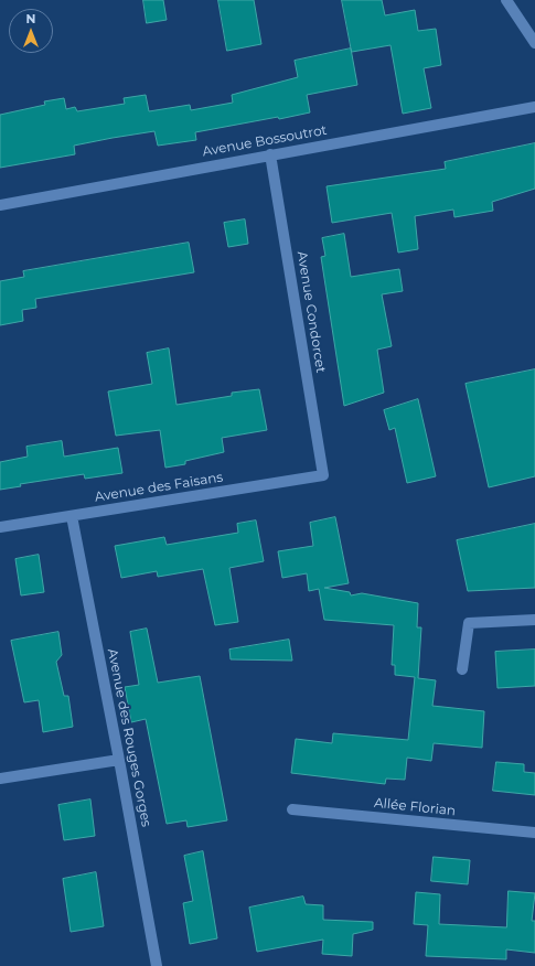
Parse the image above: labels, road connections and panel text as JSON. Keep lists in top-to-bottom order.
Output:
{
  "streets": {
    "street": [
      "Avenue Bossoutrot",
      "Avenue Condorcet",
      "Avenue des Faisans",
      "Avenue des Rouges Gorges",
      "Allée Florian"
    ]
  },
  "crossings": [
    ["Avenue Bossoutrot", "Avenue Condorcet"],
    ["Avenue Condorcet", "Avenue des Faisans"],
    ["Avenue des Faisans", "Avenue des Rouges Gorges"]
  ],
  "north": "top"
}
